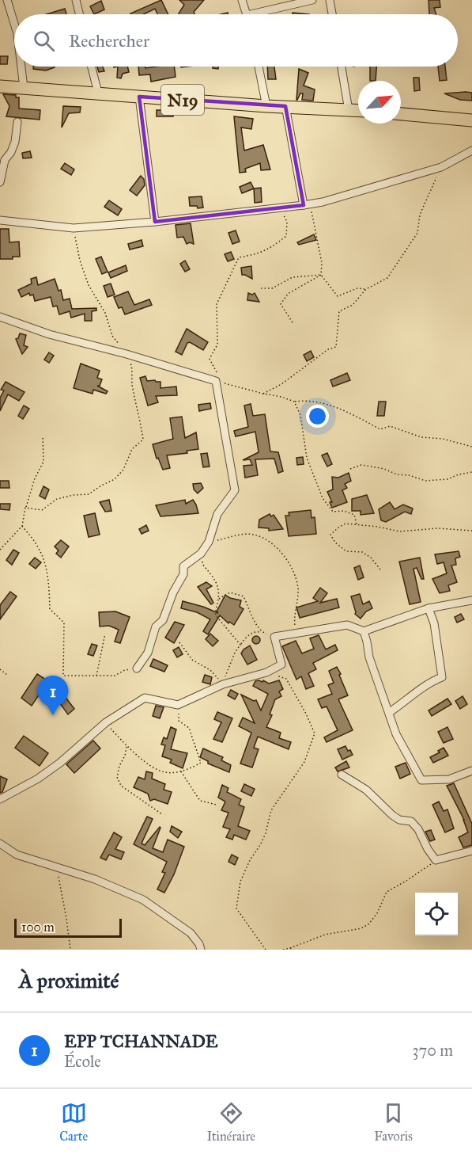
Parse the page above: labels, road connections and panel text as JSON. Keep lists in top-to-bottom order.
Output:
{
  "streets": {
    "main road": ["N19"]
  },
  "scale_bar": "100 m",
  "north": "top right",
  "page": {
    "search": "Rechercher",
    "pins": "1",
    "scale": "100 m",
    "heading": "À proximité",
    "list": [
      {
        "mark": "1",
        "name": "EPP TCHANNADE",
        "note": "École",
        "value": "370 m"
      }
    ],
    "nav": ["Carte", "Itinéraire", "Favoris"]
  }
}
